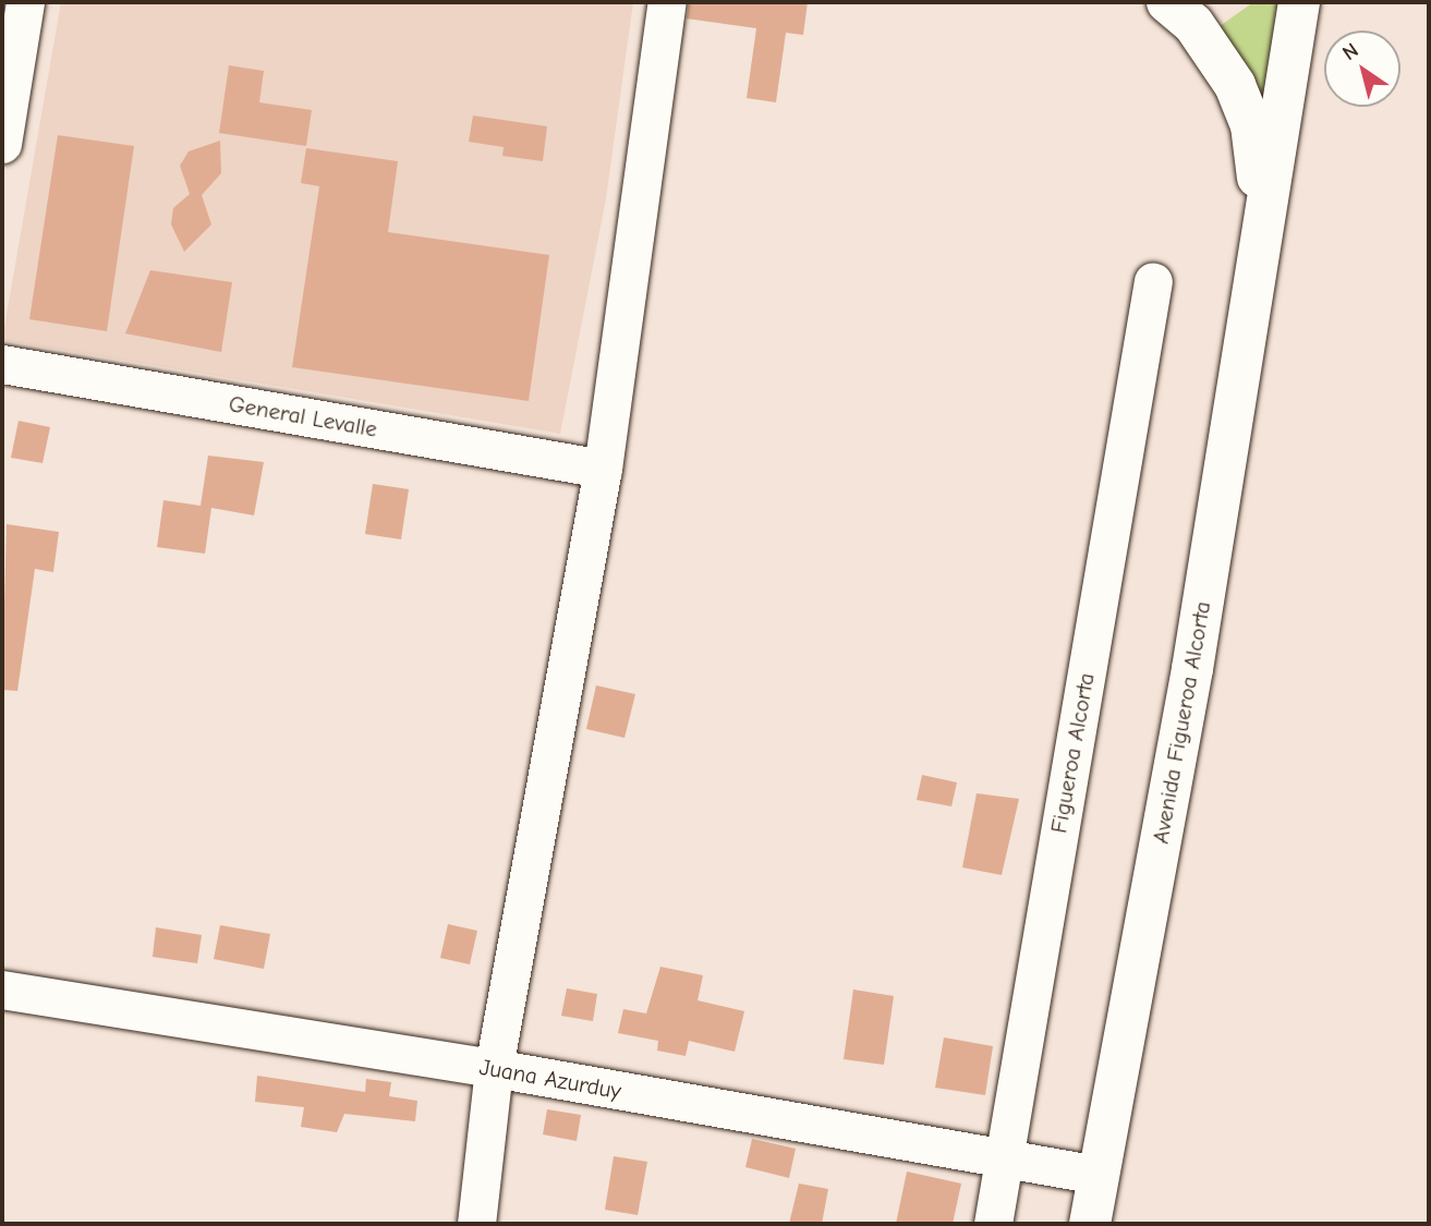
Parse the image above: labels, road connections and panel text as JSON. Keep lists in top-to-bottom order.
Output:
{
  "streets": {
    "main road": ["Avenida Figueroa Alcorta"],
    "street": ["General Levalle", "Figueroa Alcorta", "Juana Azurduy"]
  },
  "crossings": [
    ["Avenida Figueroa Alcorta", "Juana Azurduy"],
    ["Figueroa Alcorta", "Juana Azurduy"]
  ],
  "north": "top left"
}
